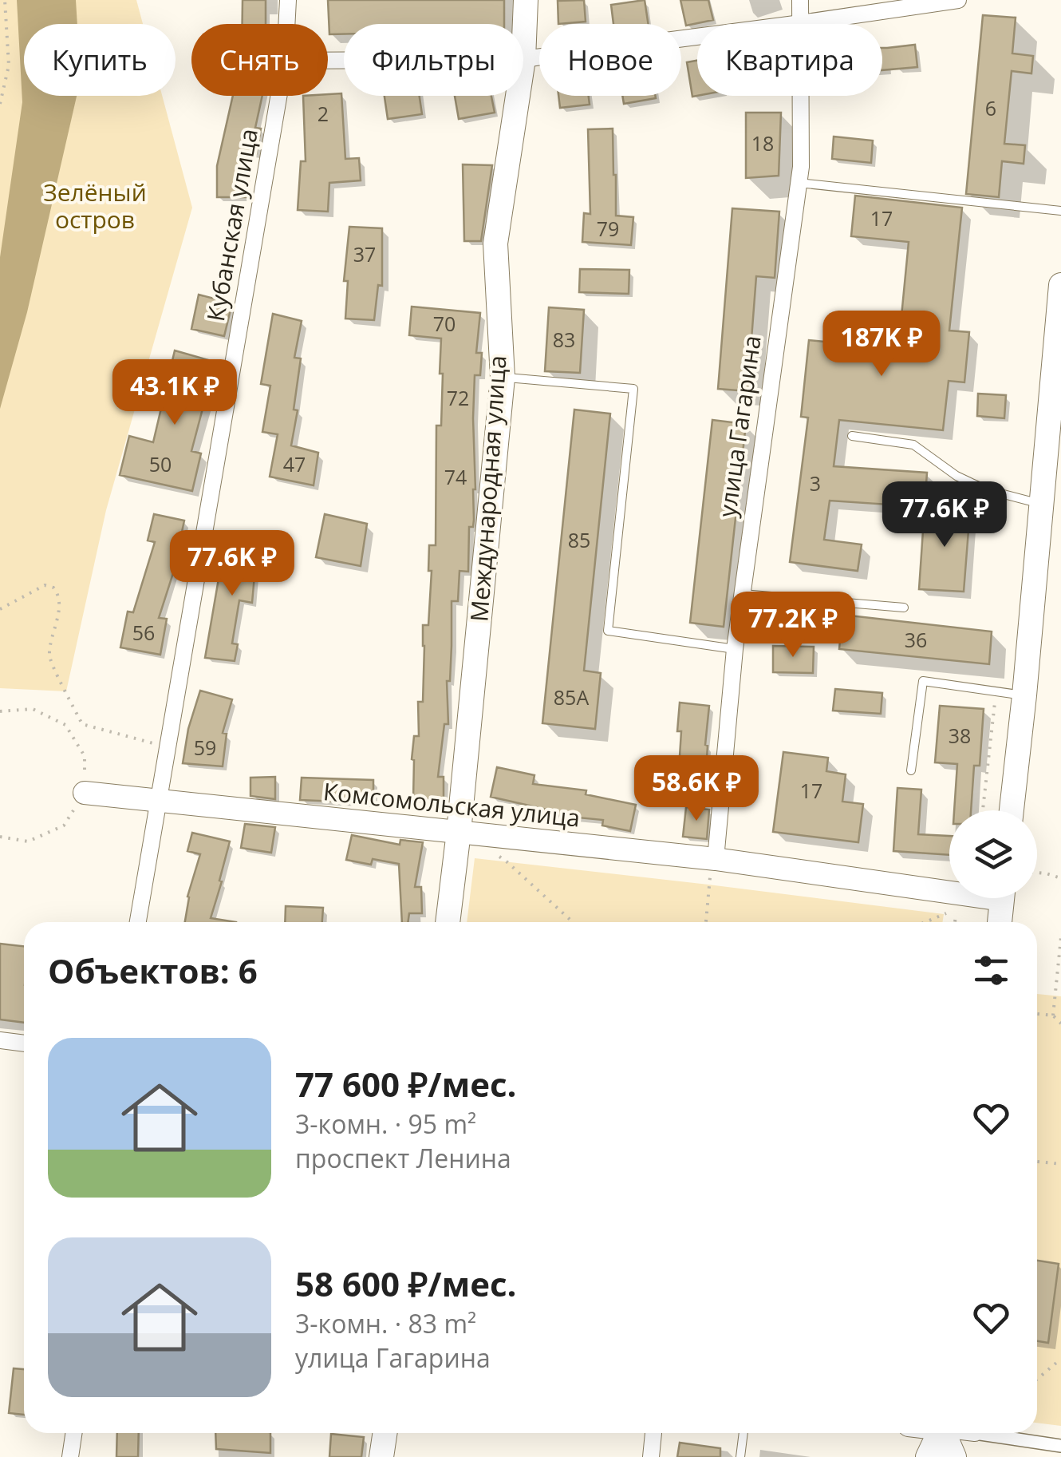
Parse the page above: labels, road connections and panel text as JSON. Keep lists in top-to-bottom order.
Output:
{
  "streets": {
    "main road": ["Международная улица"],
    "street": ["Кубанская улица", "улица Гагарина", "Комсомольская улица"]
  },
  "crossings": [
    ["Кубанская улица", "Комсомольская улица"],
    ["улица Гагарина", "Комсомольская улица"],
    ["Международная улица", "Комсомольская улица"]
  ],
  "parks": ["Зелёный остров"],
  "house_numbers": [
    "6",
    "2",
    "18",
    "17",
    "79",
    "37",
    "70",
    "83",
    "72",
    "50",
    "47",
    "74",
    "3",
    "85",
    "56",
    "36",
    "85А",
    "38",
    "59",
    "17"
  ],
  "page": {
    "chip": [
      "Купить",
      "Снять",
      "Фильтры",
      "Новое",
      "Квартира"
    ],
    "price": [
      "187K ₽",
      "43.1K ₽",
      "77.6K ₽",
      "77.6K ₽",
      "77.2K ₽",
      "58.6K ₽"
    ],
    "heading": "Объектов: 6",
    "list": [
      {
        "name": "77 600 ₽/мес.",
        "note": "3-комн. · 95 m² · проспект Ленина"
      },
      {
        "name": "58 600 ₽/мес.",
        "note": "3-комн. · 83 m² · улица Гагарина"
      }
    ]
  }
}
